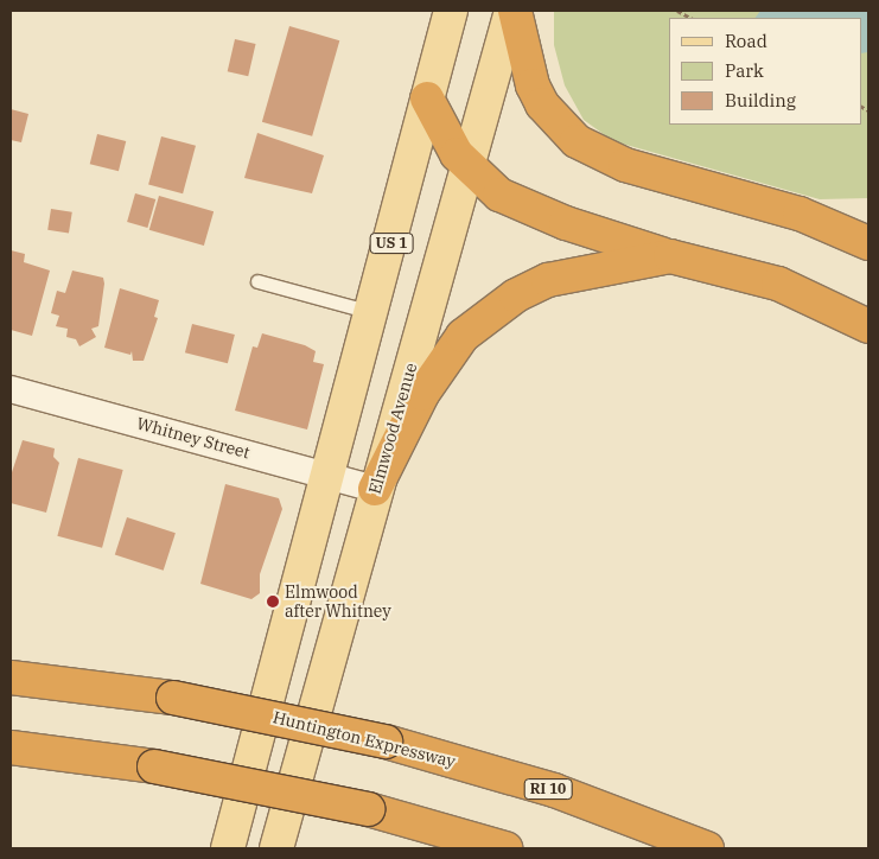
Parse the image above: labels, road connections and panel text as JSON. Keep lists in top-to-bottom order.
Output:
{
  "streets": {
    "highway": ["Huntington Expressway", "RI 10"],
    "main road": ["US 1", "Elmwood Avenue"],
    "street": ["Whitney Street"]
  },
  "crossings": [
    ["US 1", "Whitney Street"],
    ["Elmwood Avenue", "Whitney Street"]
  ],
  "places": ["Elmwood after Whitney"],
  "legend": ["Road", "Park", "Building"]
}
